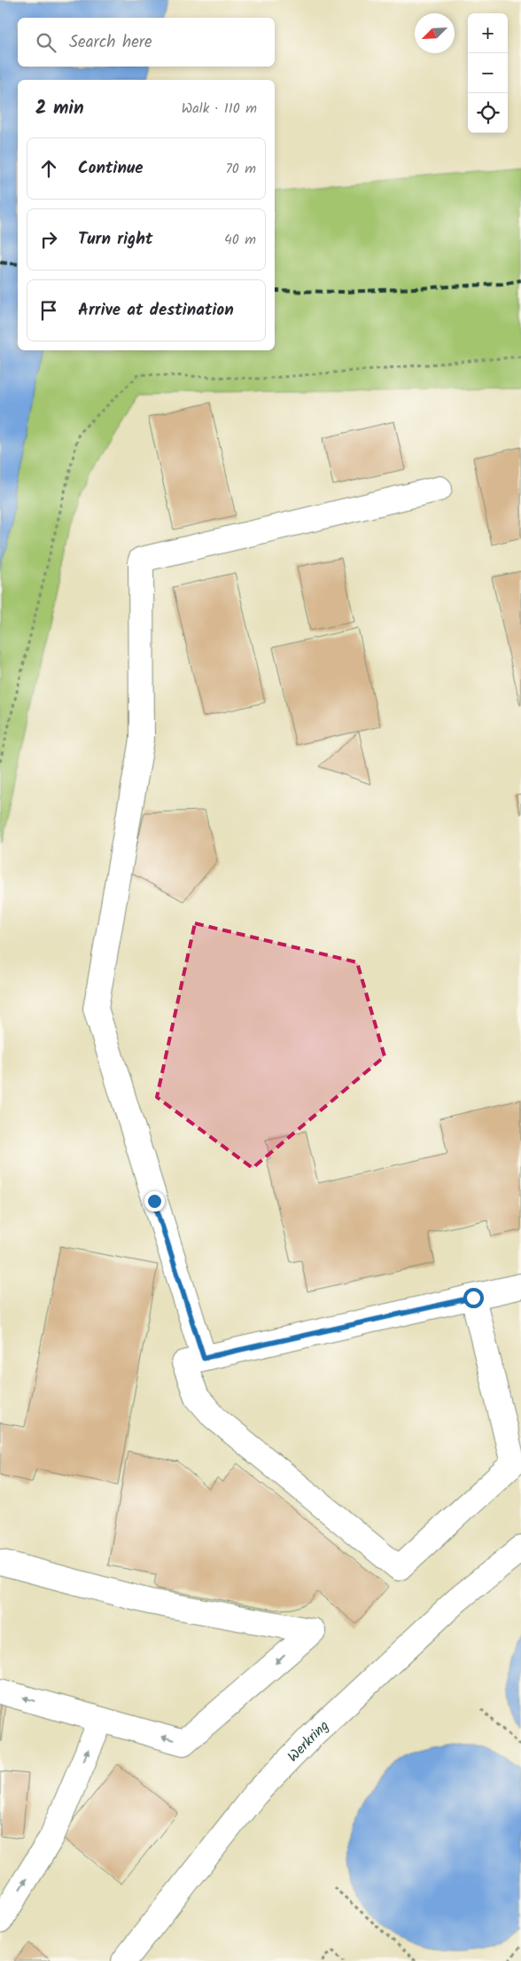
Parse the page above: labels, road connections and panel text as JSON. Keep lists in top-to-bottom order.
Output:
{
  "streets": {
    "street": ["Werkring"]
  },
  "north": "bottom left",
  "page": {
    "map_buttons": ["+", "−"],
    "search": "Search here",
    "heading": ["2 min", "Walk · 110 m"],
    "list": [
      ["Continue", "70 m"],
      ["Turn right", "40 m"],
      "Arrive at destination"
    ]
  }
}
